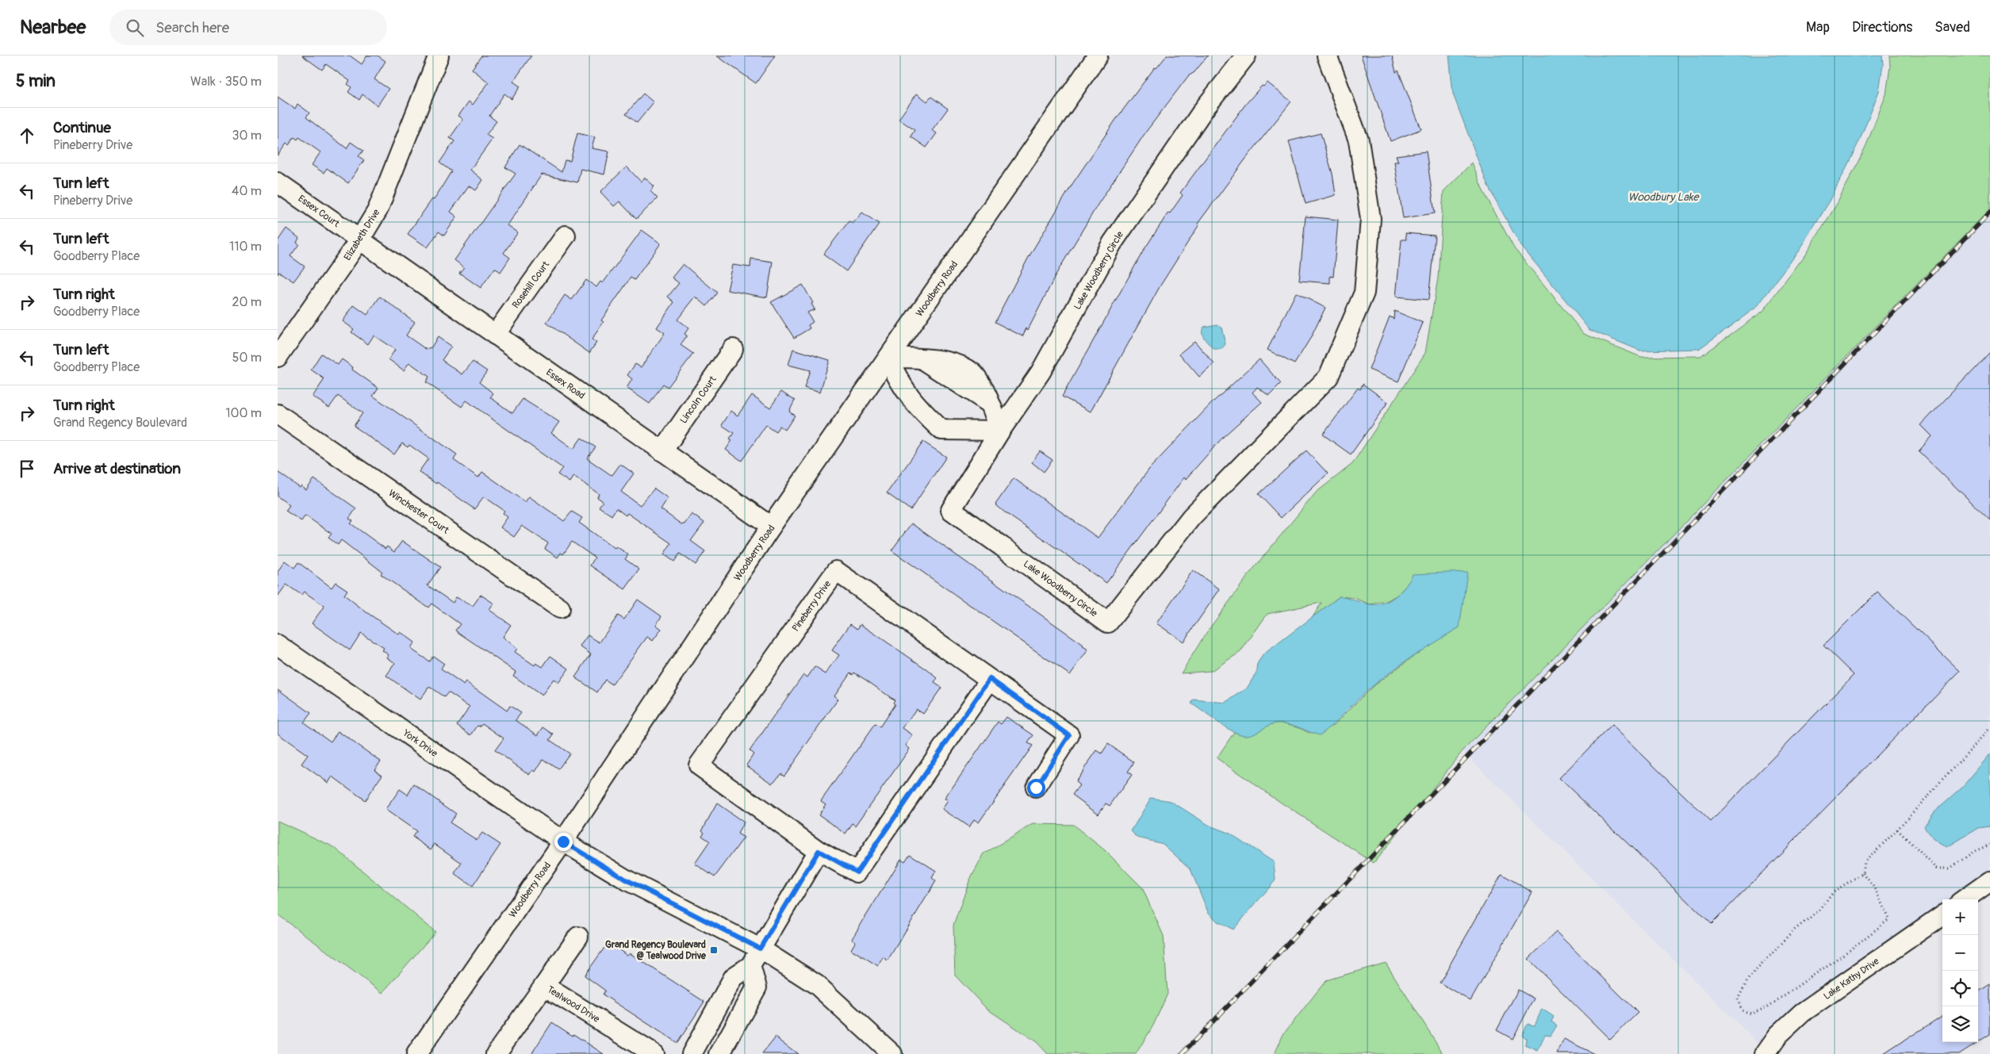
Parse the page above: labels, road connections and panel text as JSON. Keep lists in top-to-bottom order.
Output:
{
  "streets": {
    "street": [
      "Essex Court",
      "Elizabeth Drive",
      "Lake Woodberry Circle",
      "Rosehill Court",
      "Woodberry Road",
      "Essex Road",
      "Lincoln Court",
      "Winchester Court",
      "Pineberry Drive",
      "York Drive",
      "Lake Kathy Drive",
      "Tealwood Drive"
    ]
  },
  "crossings": [
    ["Essex Court", "Elizabeth Drive"],
    ["Essex Court", "Essex Road"],
    ["Elizabeth Drive", "Essex Road"],
    ["Rosehill Court", "Essex Road"],
    ["Woodberry Road", "Essex Road"],
    ["Woodberry Road", "York Drive"],
    ["Essex Road", "Lincoln Court"]
  ],
  "water": ["Woodbury Lake"],
  "places": {
    "transit": ["Grand Regency Boulevard @ Tealwood Drive"]
  },
  "page": {
    "header": "Nearbee",
    "search": "Search here",
    "nav": ["Map", "Directions", "Saved"],
    "heading": ["5 min", "Walk · 350 m"],
    "list": [
      ["Continue", "Pineberry Drive", "30 m"],
      ["Turn left", "Pineberry Drive", "40 m"],
      ["Turn left", "Goodberry Place", "110 m"],
      ["Turn right", "Goodberry Place", "20 m"],
      ["Turn left", "Goodberry Place", "50 m"],
      ["Turn right", "Grand Regency Boulevard", "100 m"],
      "Arrive at destination"
    ],
    "map_buttons": ["+", "−"]
  }
}
